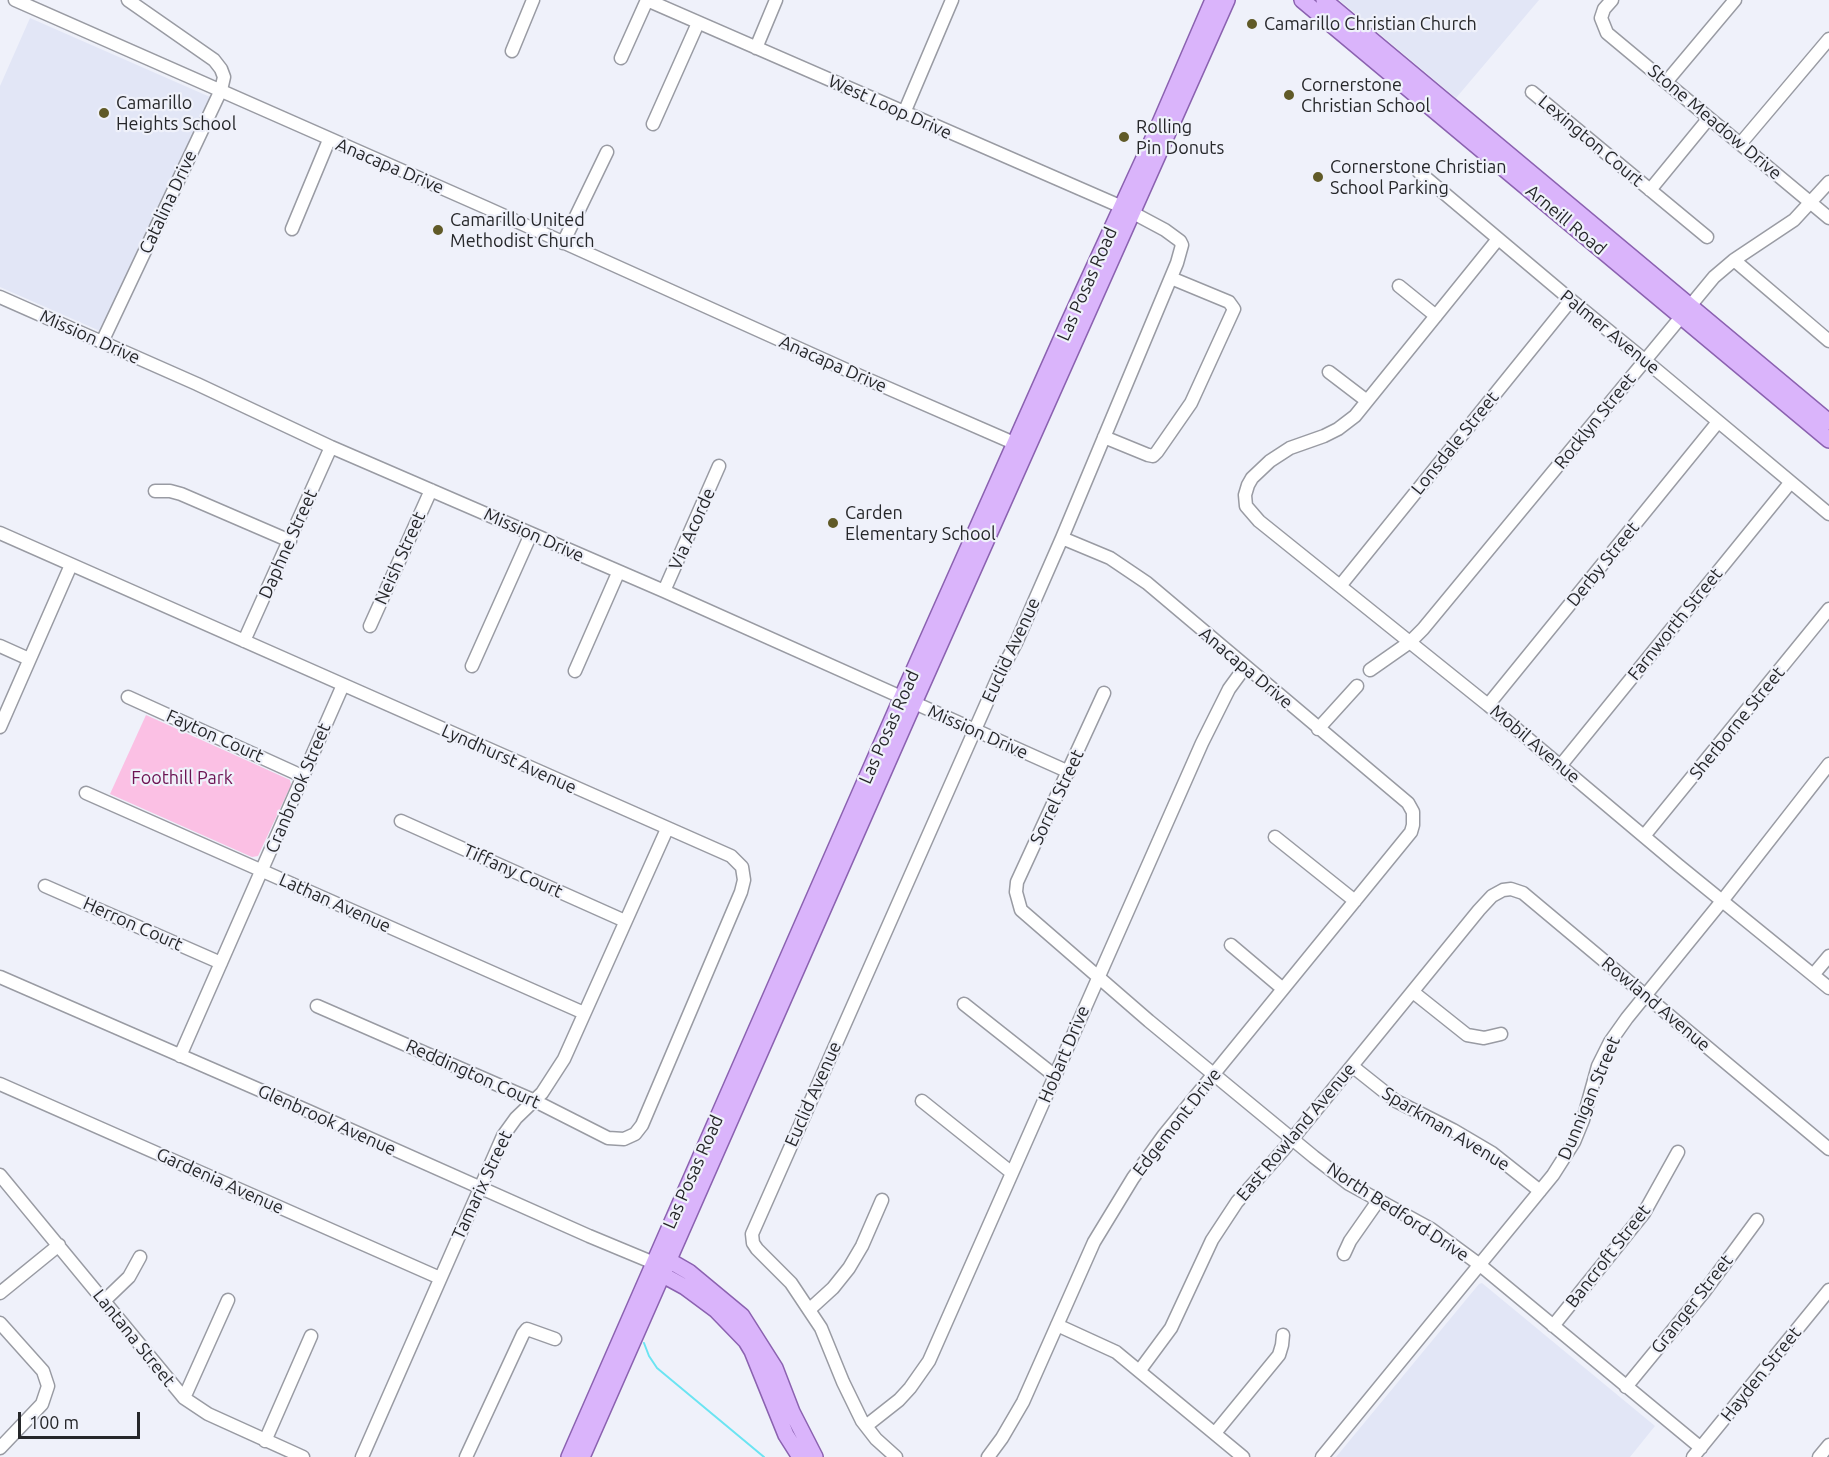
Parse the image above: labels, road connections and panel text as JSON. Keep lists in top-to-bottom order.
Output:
{
  "streets": {
    "main road": ["Arneill Road", "Las Posas Road"],
    "street": [
      "West Loop Drive",
      "Stone Meadow Drive",
      "Lexington Court",
      "Anacapa Drive",
      "Catalina Drive",
      "Palmer Avenue",
      "Mission Drive",
      "Rocklyn Street",
      "Lonsdale Street",
      "Via Acorde",
      "Daphne Street",
      "Neish Street",
      "Derby Street",
      "Farnworth Street",
      "Euclid Avenue",
      "Sherborne Street",
      "Fayton Court",
      "Mobil Avenue",
      "Lyndhurst Avenue",
      "Cranbrook Street",
      "Sorrel Street",
      "Tiffany Court",
      "Lathan Avenue",
      "Herron Court",
      "Rowland Avenue",
      "Hobart Drive",
      "Reddington Court",
      "Dunnigan Street",
      "Glenbrook Avenue",
      "Edgemont Drive",
      "Sparkman Avenue",
      "East Rowland Avenue",
      "Gardenia Avenue",
      "Tamarix Street",
      "North Bedford Drive",
      "Bancroft Street",
      "Granger Street",
      "Lantana Street",
      "Hayden Street"
    ]
  },
  "crossings": [
    ["West Loop Drive", "Las Posas Road"],
    ["West Loop Drive", "Euclid Avenue"],
    ["Stone Meadow Drive", "Lexington Court"],
    ["Stone Meadow Drive", "Rocklyn Street"],
    ["Anacapa Drive", "Catalina Drive"],
    ["Anacapa Drive", "Las Posas Road"],
    ["Anacapa Drive", "Euclid Avenue"],
    ["Anacapa Drive", "Hobart Drive"],
    ["Anacapa Drive", "Edgemont Drive"],
    ["Catalina Drive", "Mission Drive"],
    ["Arneill Road", "Rocklyn Street"],
    ["Las Posas Road", "Mission Drive"],
    ["Las Posas Road", "Euclid Avenue"],
    ["Las Posas Road", "Glenbrook Avenue"],
    ["Palmer Avenue", "Rocklyn Street"],
    ["Palmer Avenue", "Lonsdale Street"],
    ["Palmer Avenue", "Derby Street"],
    ["Palmer Avenue", "Farnworth Street"],
    ["Mission Drive", "Via Acorde"],
    ["Mission Drive", "Daphne Street"],
    ["Mission Drive", "Neish Street"],
    ["Mission Drive", "Euclid Avenue"],
    ["Mission Drive", "Sorrel Street"],
    ["Rocklyn Street", "Mobil Avenue"],
    ["Lonsdale Street", "Mobil Avenue"],
    ["Daphne Street", "Lyndhurst Avenue"],
    ["Derby Street", "Mobil Avenue"],
    ["Farnworth Street", "Mobil Avenue"],
    ["Sherborne Street", "Mobil Avenue"],
    ["Fayton Court", "Cranbrook Street"],
    ["Mobil Avenue", "Dunnigan Street"],
    ["Lyndhurst Avenue", "Cranbrook Street"],
    ["Lyndhurst Avenue", "Reddington Court"],
    ["Lyndhurst Avenue", "Tamarix Street"],
    ["Cranbrook Street", "Lathan Avenue"],
    ["Cranbrook Street", "Herron Court"],
    ["Cranbrook Street", "Glenbrook Avenue"],
    ["Sorrel Street", "North Bedford Drive"],
    ["Tiffany Court", "Tamarix Street"],
    ["Lathan Avenue", "Tamarix Street"],
    ["Rowland Avenue", "Dunnigan Street"],
    ["Rowland Avenue", "East Rowland Avenue"],
    ["Hobart Drive", "North Bedford Drive"],
    ["Reddington Court", "Tamarix Street"],
    ["Dunnigan Street", "Sparkman Avenue"],
    ["Dunnigan Street", "North Bedford Drive"],
    ["Glenbrook Avenue", "Tamarix Street"],
    ["Edgemont Drive", "North Bedford Drive"],
    ["Sparkman Avenue", "East Rowland Avenue"],
    ["East Rowland Avenue", "North Bedford Drive"],
    ["Gardenia Avenue", "Tamarix Street"],
    ["North Bedford Drive", "Bancroft Street"],
    ["North Bedford Drive", "Granger Street"],
    ["North Bedford Drive", "Hayden Street"]
  ],
  "parks": ["Foothill Park"],
  "places": [
    "Camarillo Christian Church",
    "Cornerstone Christian School",
    "Camarillo Heights School",
    "Rolling Pin Donuts",
    "Cornerstone Christian School Parking",
    "Camarillo United Methodist Church",
    "Carden Elementary School"
  ],
  "scale_bar": "100 m"
}
